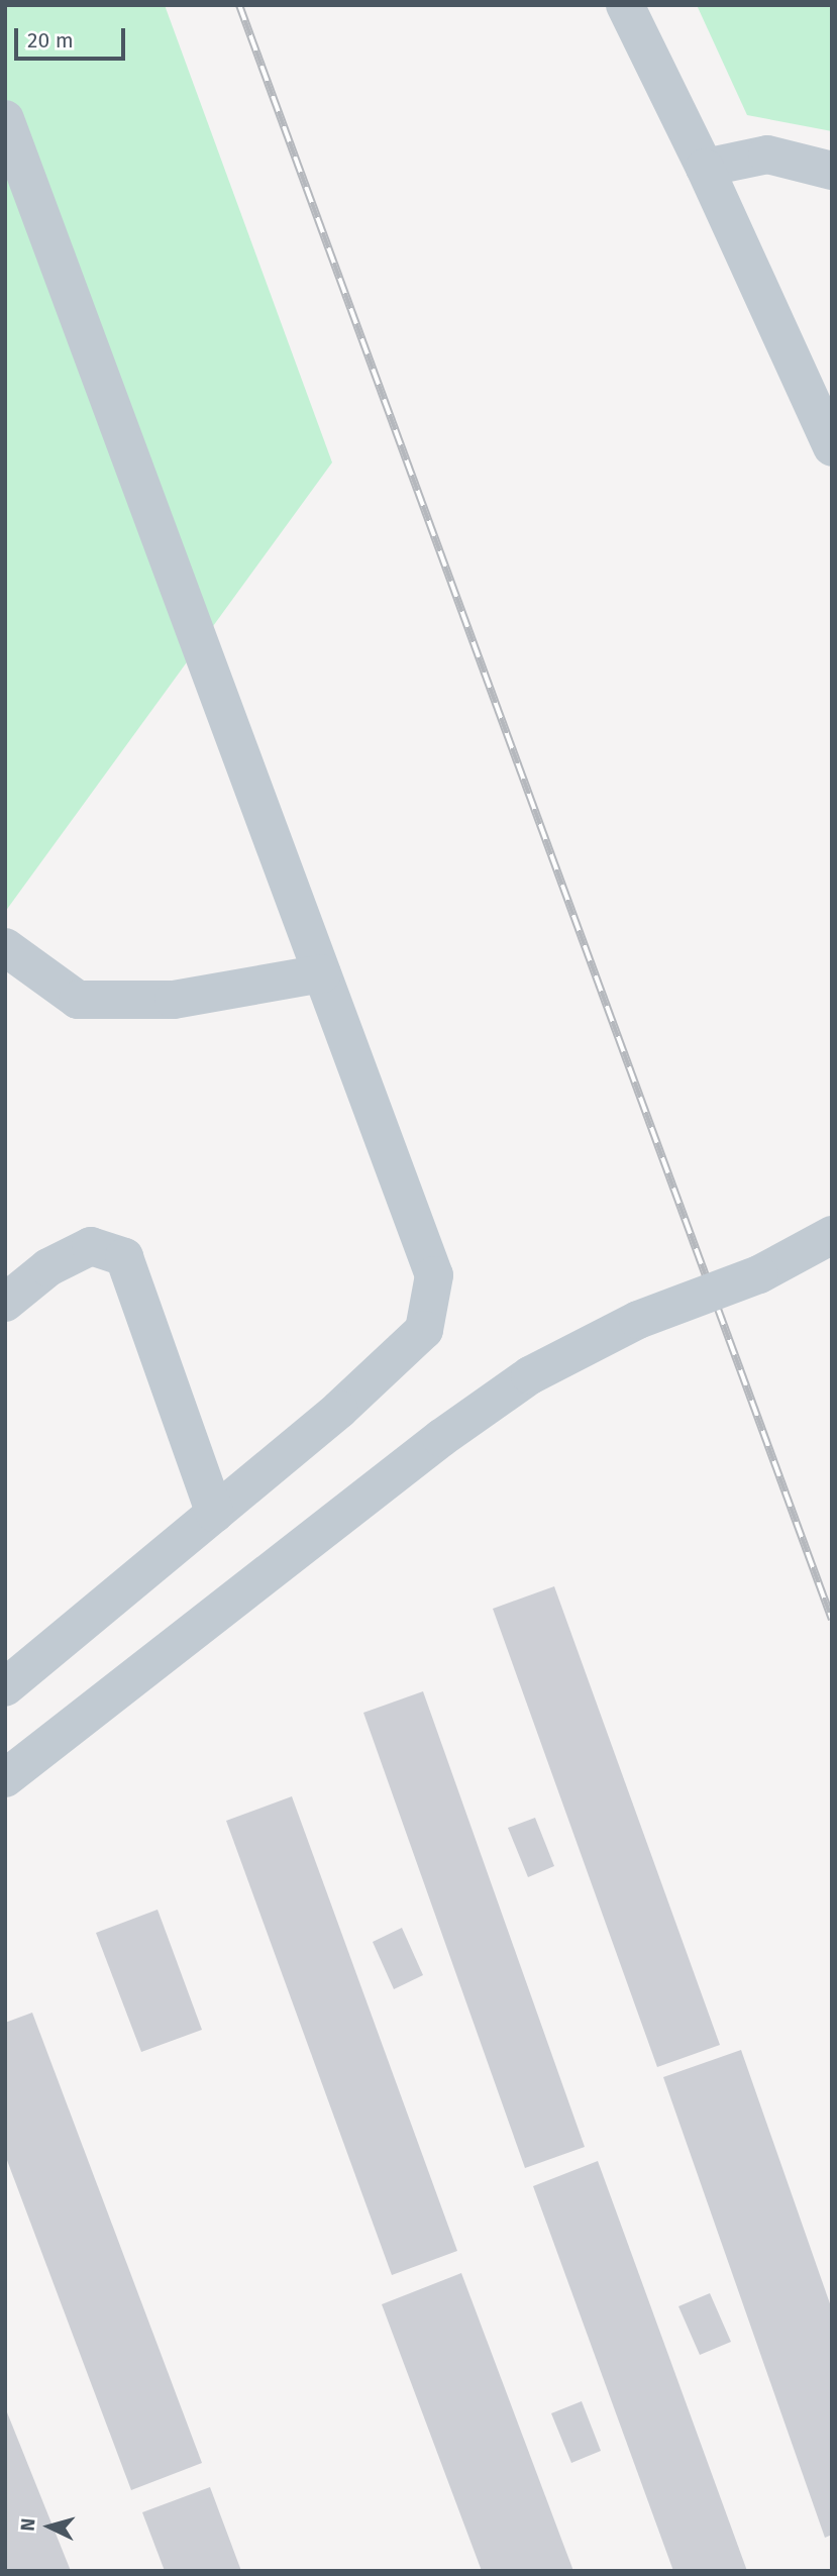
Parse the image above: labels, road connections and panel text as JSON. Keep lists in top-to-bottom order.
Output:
{
  "scale_bar": "20 m",
  "north": "left"
}
